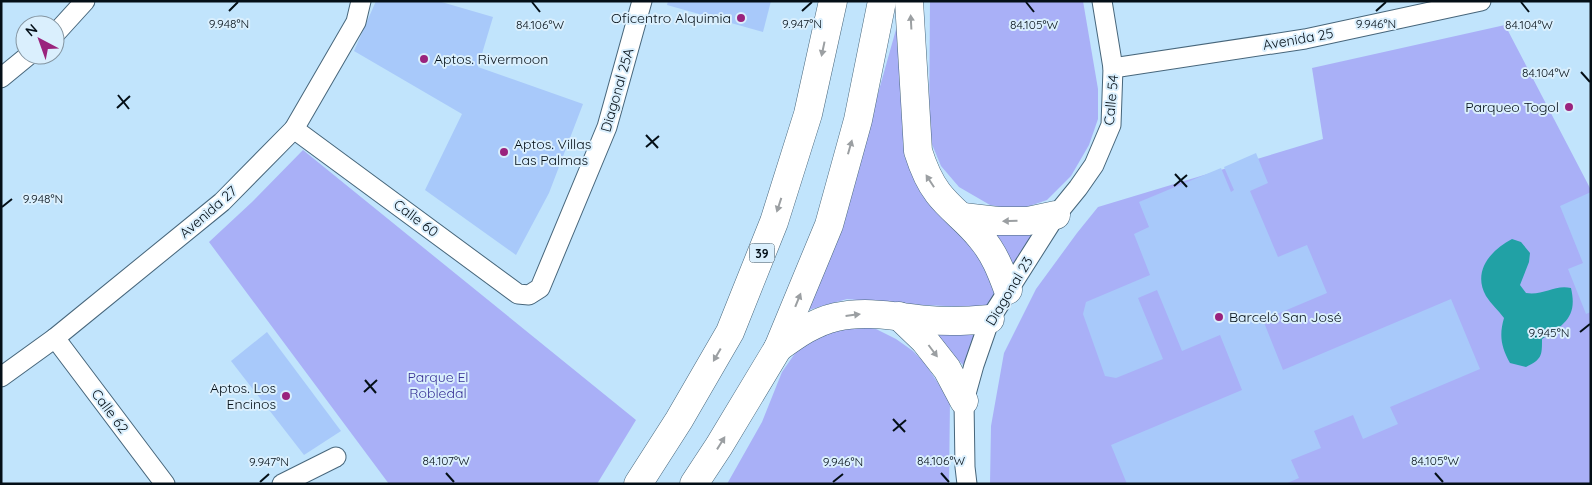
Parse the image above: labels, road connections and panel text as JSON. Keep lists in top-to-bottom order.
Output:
{
  "streets": {
    "highway": ["39"],
    "street": [
      "Avenida 25",
      "Diagonal 25A",
      "Calle 54",
      "Avenida 27",
      "Calle 60",
      "Diagonal 23",
      "Calle 62"
    ]
  },
  "crossings": [
    ["Avenida 25", "Calle 54"],
    ["Diagonal 25A", "Calle 60"],
    ["Calle 54", "Diagonal 23"],
    ["Avenida 27", "Calle 60"],
    ["Avenida 27", "Calle 62"]
  ],
  "parks": ["Parque El Robledal"],
  "places": [
    "Oficentro Alquimia",
    "Aptos. Rivermoon",
    "Parqueo Togol",
    "Aptos. Villas Las Palmas",
    "Barceló San José",
    "Aptos. Los Encinos"
  ],
  "north": "top left",
  "coordinates": [
    "9.948°N",
    "9.947°N",
    "9.946°N",
    "84.106°W",
    "84.105°W",
    "84.104°W",
    "9.945°N",
    "84.107°W"
  ]
}
